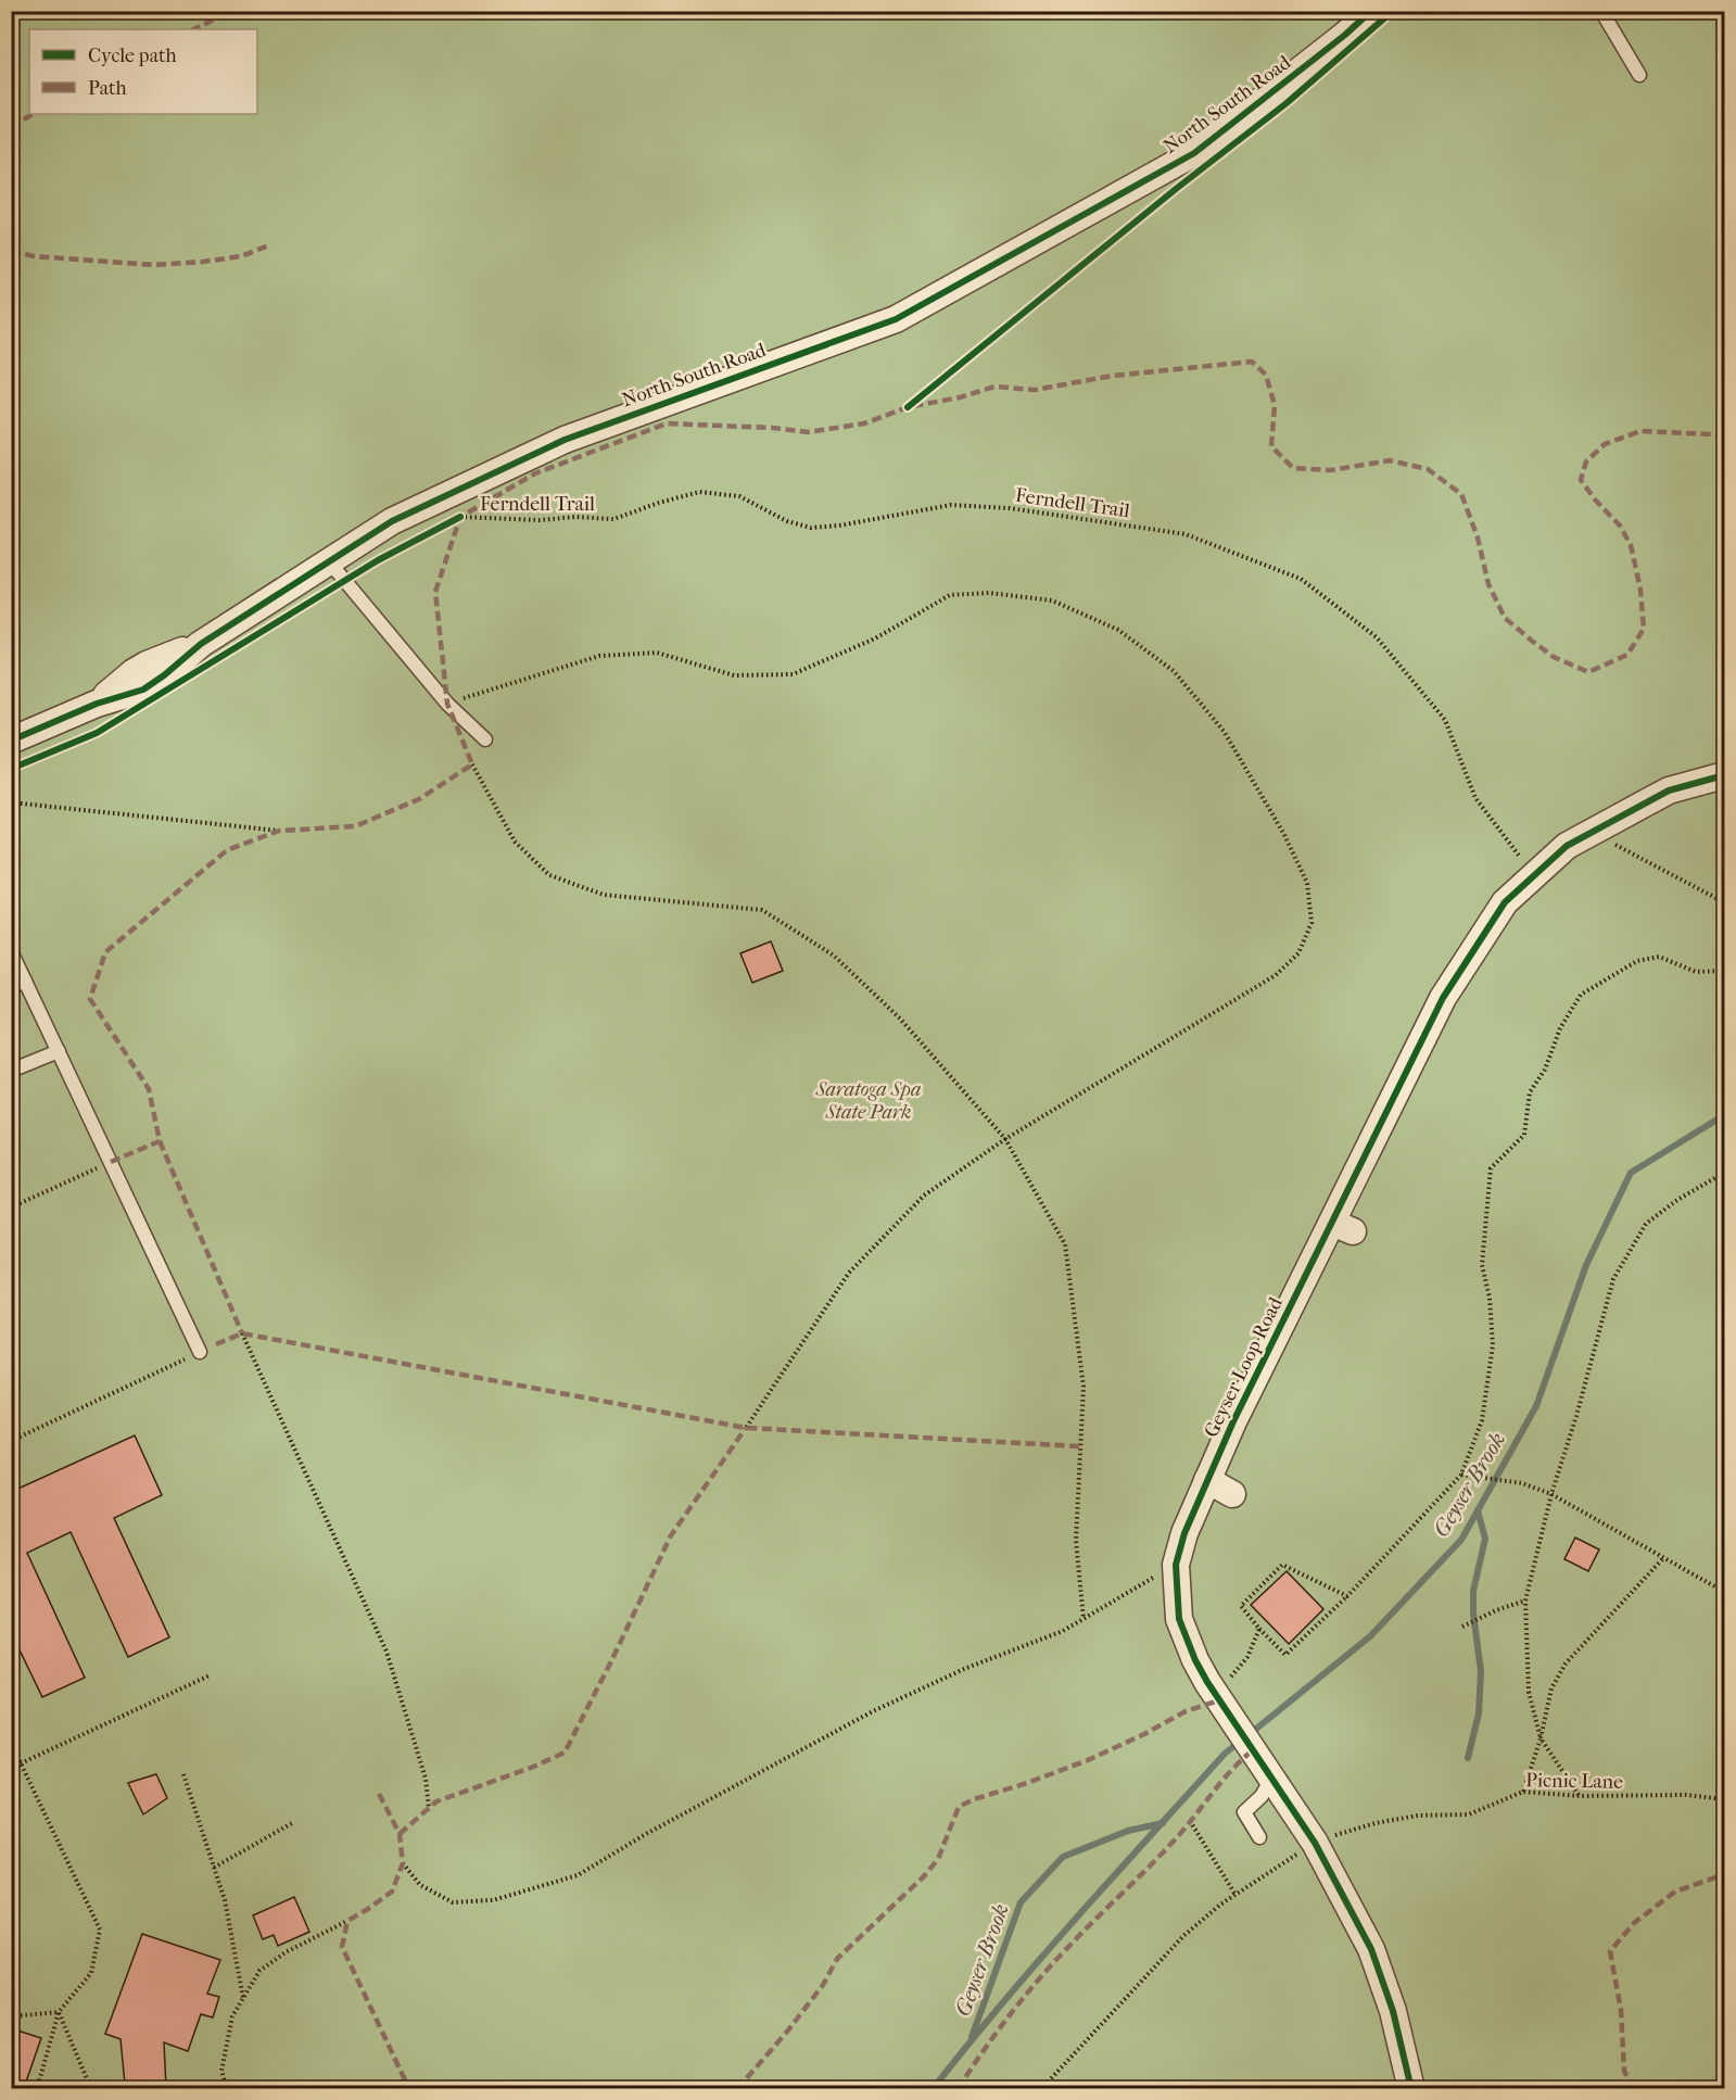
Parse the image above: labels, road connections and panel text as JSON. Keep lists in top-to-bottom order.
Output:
{
  "streets": {
    "street": ["North South Road", "Geyser Loop Road"],
    "path": ["Picnic Lane"],
    "cycle path": ["Ferndell Trail"]
  },
  "crossings": [
    ["Ferndell Trail", "Geyser Loop Road"],
    ["Geyser Loop Road", "Picnic Lane"]
  ],
  "water": ["Geyser Brook"],
  "parks": ["Saratoga Spa State Park"],
  "legend": ["Cycle path", "Path"]
}
